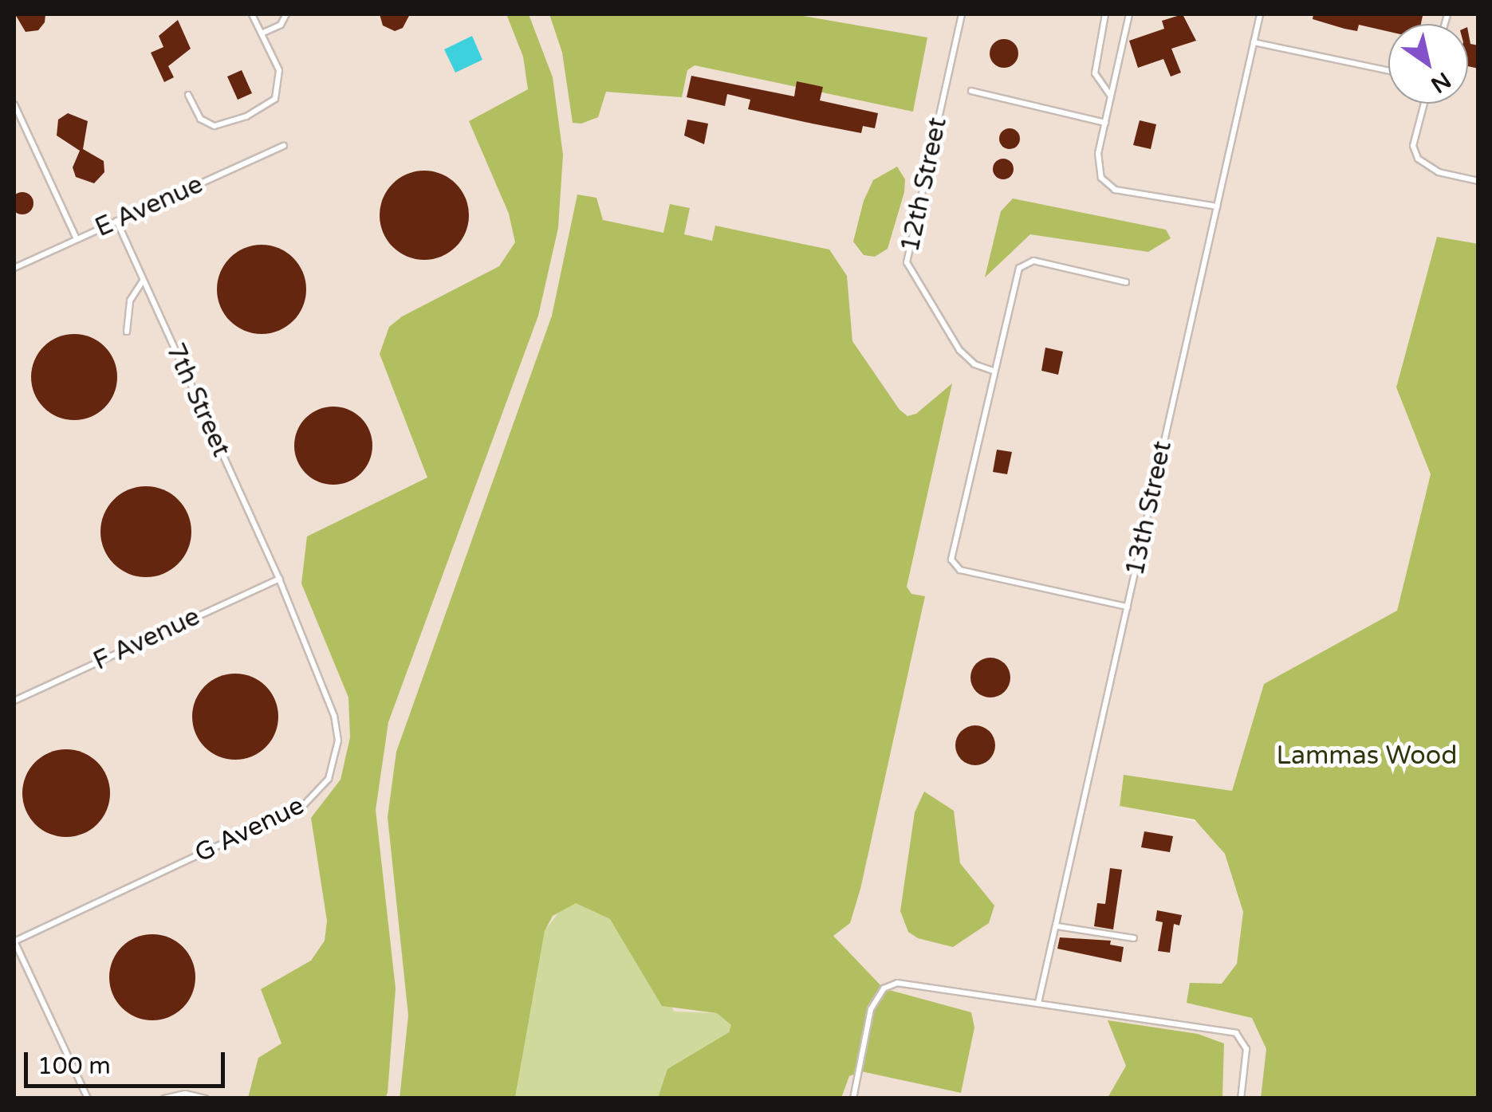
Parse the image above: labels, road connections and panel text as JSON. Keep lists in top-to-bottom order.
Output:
{
  "streets": {
    "lane": [
      "12th Street",
      "E Avenue",
      "7th Street",
      "13th Street",
      "F Avenue",
      "G Avenue"
    ]
  },
  "crossings": [
    ["E Avenue", "7th Street"],
    ["7th Street", "F Avenue"],
    ["7th Street", "G Avenue"],
    ["F Avenue", "G Avenue"]
  ],
  "parks": ["Lammas Wood"],
  "scale_bar": "100 m",
  "north": "bottom right"
}
